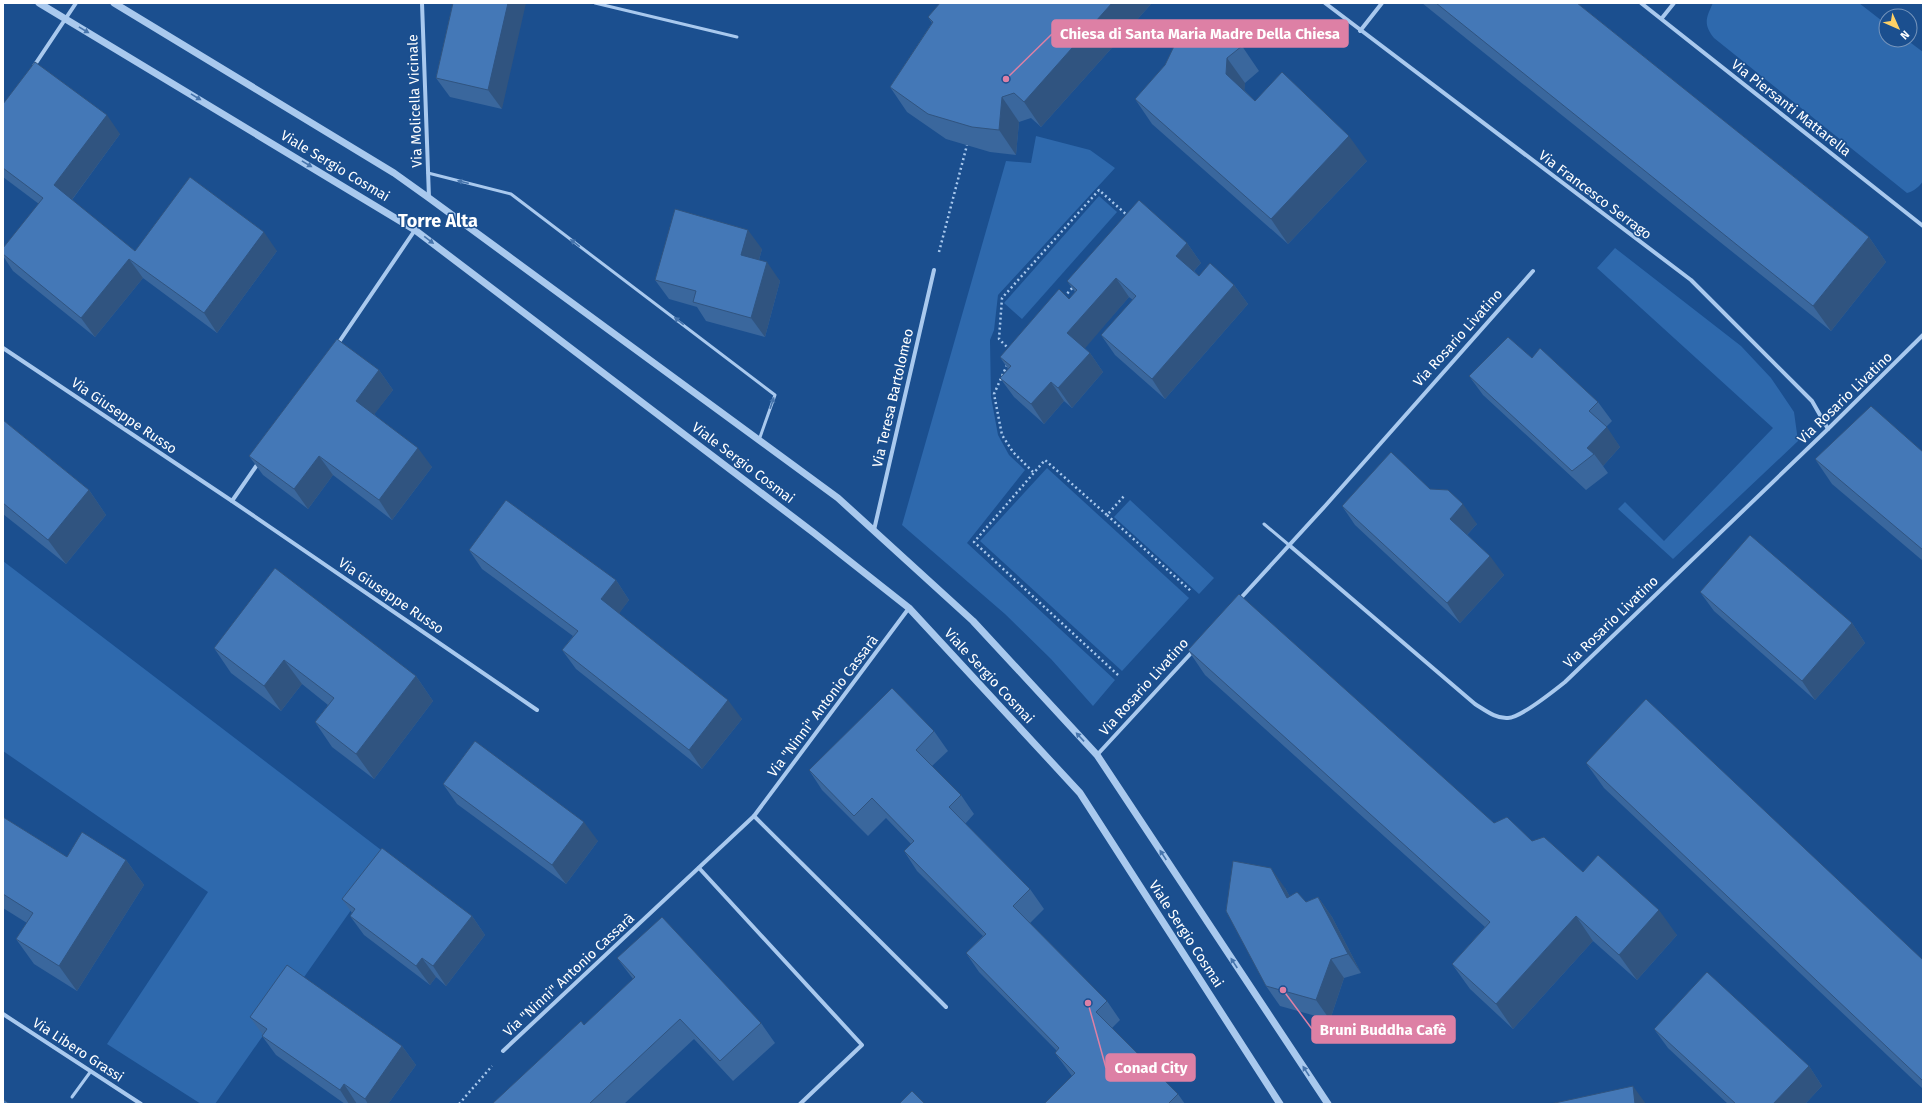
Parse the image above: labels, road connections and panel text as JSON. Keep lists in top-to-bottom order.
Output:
{
  "streets": {
    "street": [
      "Via Molicella Vicinale",
      "Via Piersanti Mattarella",
      "Viale Sergio Cosmai",
      "Via Francesco Serrago",
      "Via Rosario Livatino",
      "Via Teresa Bartolomeo",
      "Via Giuseppe Russo",
      "Via \"Ninni\" Antonio Cassarà",
      "Via Libero Grassi"
    ]
  },
  "crossings": [
    ["Via Molicella Vicinale", "Viale Sergio Cosmai"],
    ["Viale Sergio Cosmai", "Via Rosario Livatino"],
    ["Viale Sergio Cosmai", "Via Teresa Bartolomeo"],
    ["Viale Sergio Cosmai", "Via \"Ninni\" Antonio Cassarà"],
    ["Via Francesco Serrago", "Via Rosario Livatino"]
  ],
  "districts": ["Torre Alta"],
  "places": ["Chiesa di Santa Maria Madre Della Chiesa", "Bruni Buddha Cafè", "Conad City"],
  "north": "bottom right"
}
